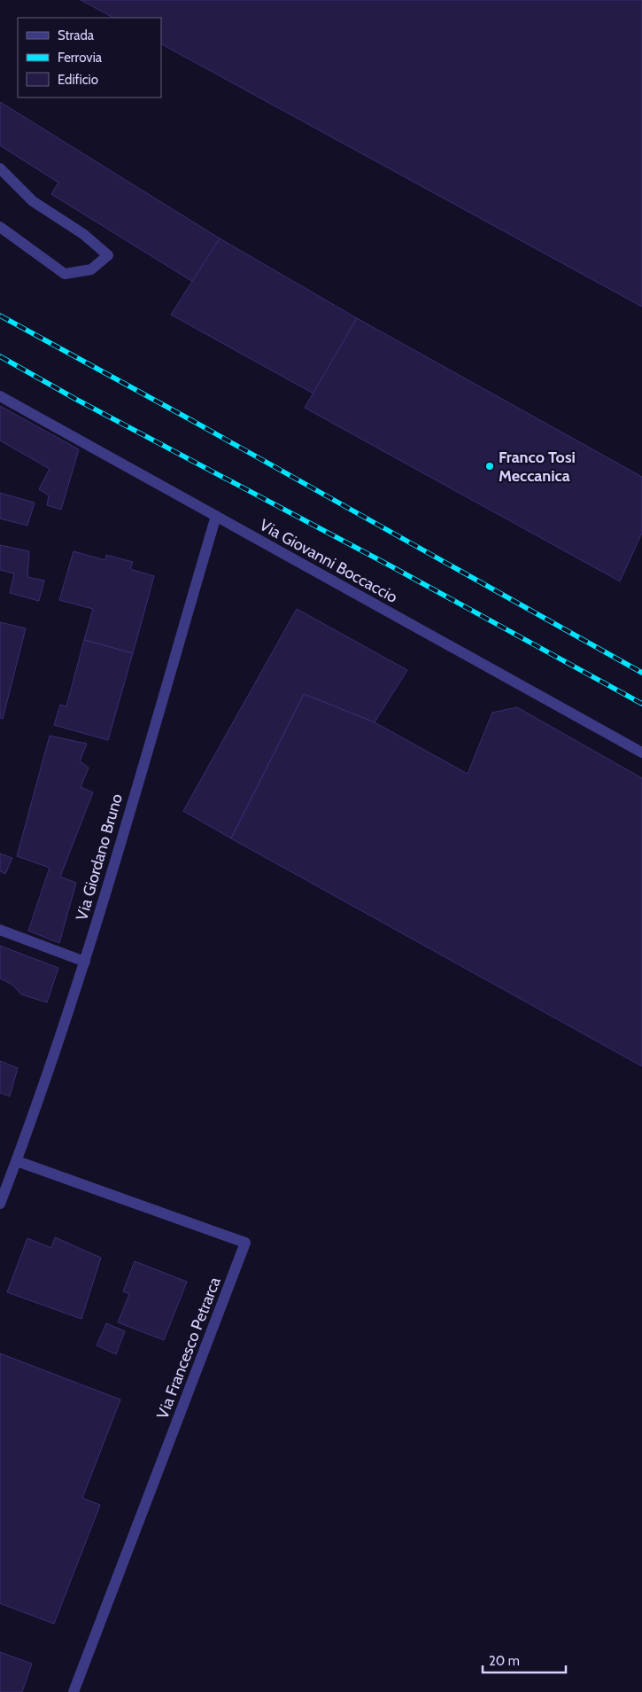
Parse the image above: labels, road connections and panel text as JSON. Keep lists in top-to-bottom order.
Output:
{
  "streets": {
    "street": ["Via Giovanni Boccaccio", "Via Giordano Bruno", "Via Francesco Petrarca"]
  },
  "crossings": [
    ["Via Giovanni Boccaccio", "Via Giordano Bruno"],
    ["Via Giordano Bruno", "Via Francesco Petrarca"]
  ],
  "places": ["Franco Tosi Meccanica"],
  "legend": ["Strada", "Ferrovia", "Edificio"],
  "scale_bar": "20 m"
}
